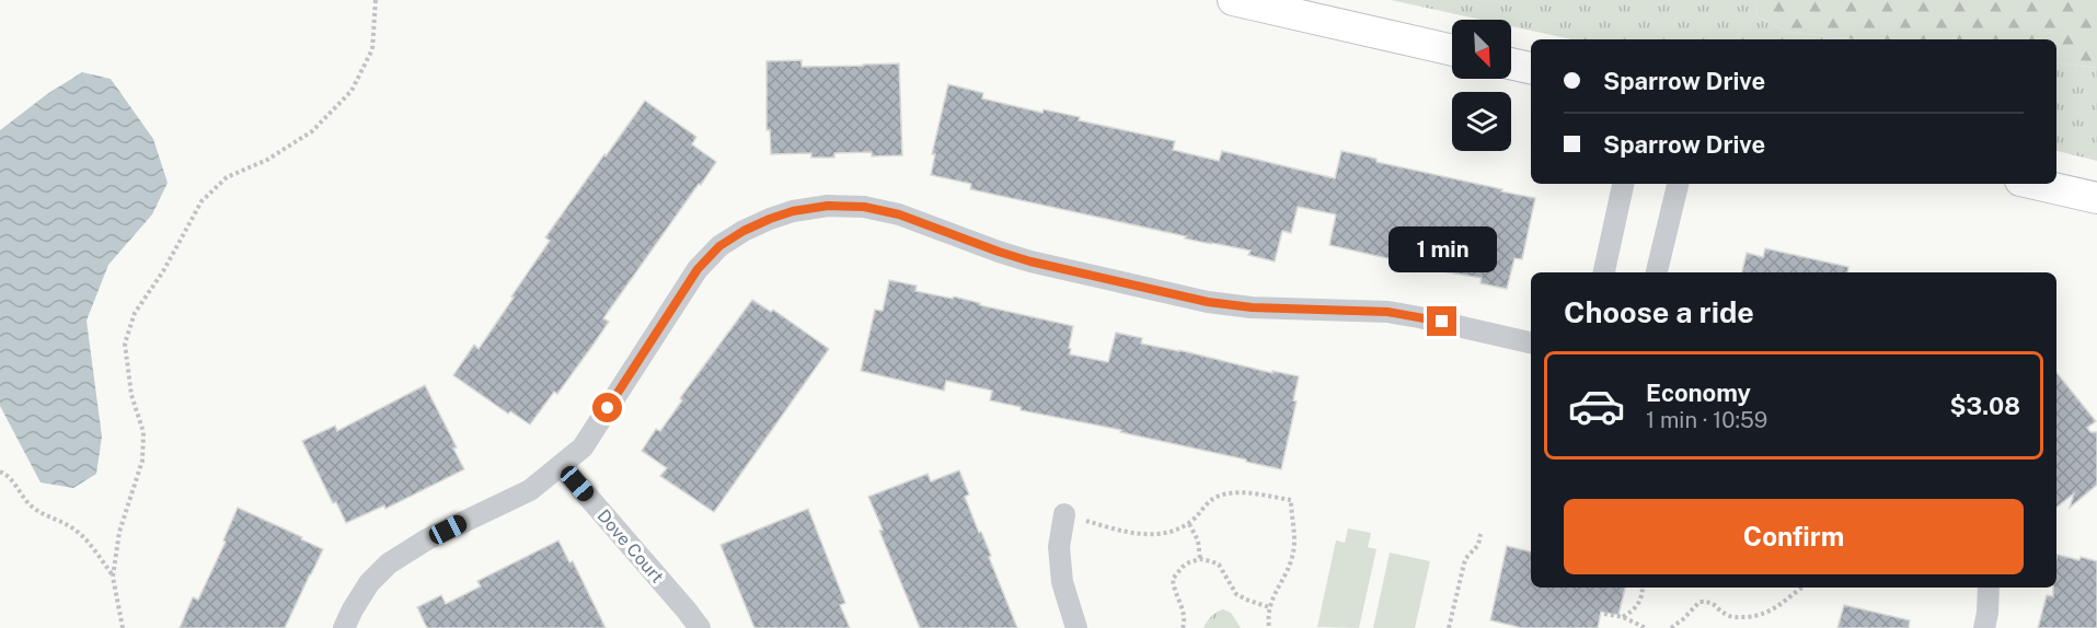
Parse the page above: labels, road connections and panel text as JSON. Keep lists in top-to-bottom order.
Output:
{
  "streets": {
    "street": ["Dove Court"]
  },
  "north": "bottom right",
  "page": {
    "banner": ["Sparrow Drive", "Sparrow Drive"],
    "bubble": "1 min",
    "heading": "Choose a ride",
    "list": [
      {
        "name": "Economy",
        "note": "1 min · 10:59",
        "value": "$3.08"
      }
    ],
    "buttons": "Confirm"
  }
}
